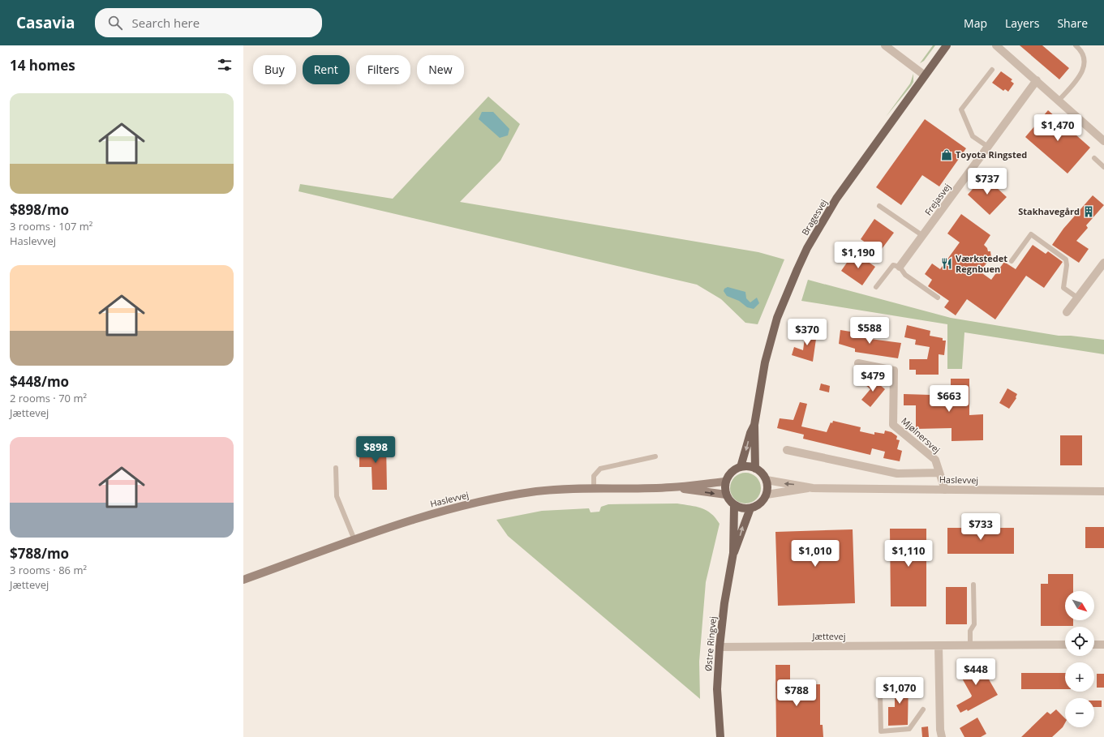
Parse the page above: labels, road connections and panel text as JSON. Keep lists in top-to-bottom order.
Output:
{
  "streets": {
    "main road": ["Bragesvej", "Haslevvej", "Østre Ringvej"],
    "street": ["Frejasvej", "Mjølnersvej", "Jættevej"]
  },
  "crossings": [
    ["Bragesvej", "Haslevvej"],
    ["Bragesvej", "Østre Ringvej"],
    ["Mjølnersvej", "Haslevvej"],
    ["Haslevvej", "Østre Ringvej"],
    ["Jættevej", "Østre Ringvej"]
  ],
  "places": {
    "shop": ["Toyota Ringsted"],
    "building": ["Stakhavegård"],
    "restaurant": ["Værkstedet Regnbuen"]
  },
  "north": "bottom right",
  "page": {
    "header": "Casavia",
    "search": "Search here",
    "nav": ["Map", "Layers", "Share"],
    "heading": "14 homes",
    "chip": [
      "Buy",
      "Rent",
      "Filters",
      "New"
    ],
    "list": [
      {
        "name": "$898/mo",
        "note": "3 rooms · 107 m² · Haslevvej"
      },
      {
        "name": "$448/mo",
        "note": "2 rooms · 70 m² · Jættevej"
      },
      {
        "name": "$788/mo",
        "note": "3 rooms · 86 m² · Jættevej"
      }
    ],
    "price": [
      "$1,470",
      "$737",
      "$1,190",
      "$588",
      "$370",
      "$479",
      "$663",
      "$898",
      "$733",
      "$1,010",
      "$1,110",
      "$448",
      "$1,070",
      "$788"
    ],
    "map_buttons": ["+", "−"]
  }
}
